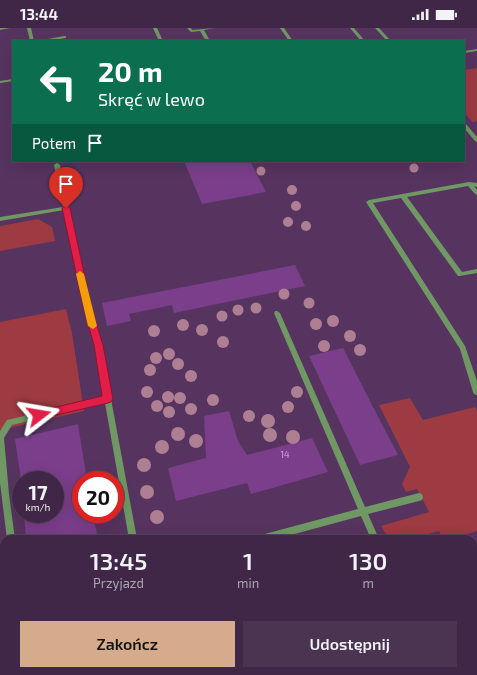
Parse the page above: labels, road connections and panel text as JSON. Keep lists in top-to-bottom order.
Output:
{
  "house_numbers": ["14"],
  "page": {
    "status": "13:44",
    "turn": ["20 m", "Skręć w lewo"],
    "then": "Potem",
    "speed": "17 km/h",
    "limit": "20",
    "eta": [
      "13:45",
      "Przyjazd",
      "1",
      "min",
      "130",
      "m"
    ],
    "buttons": ["Zakończ", "Udostępnij"]
  }
}
